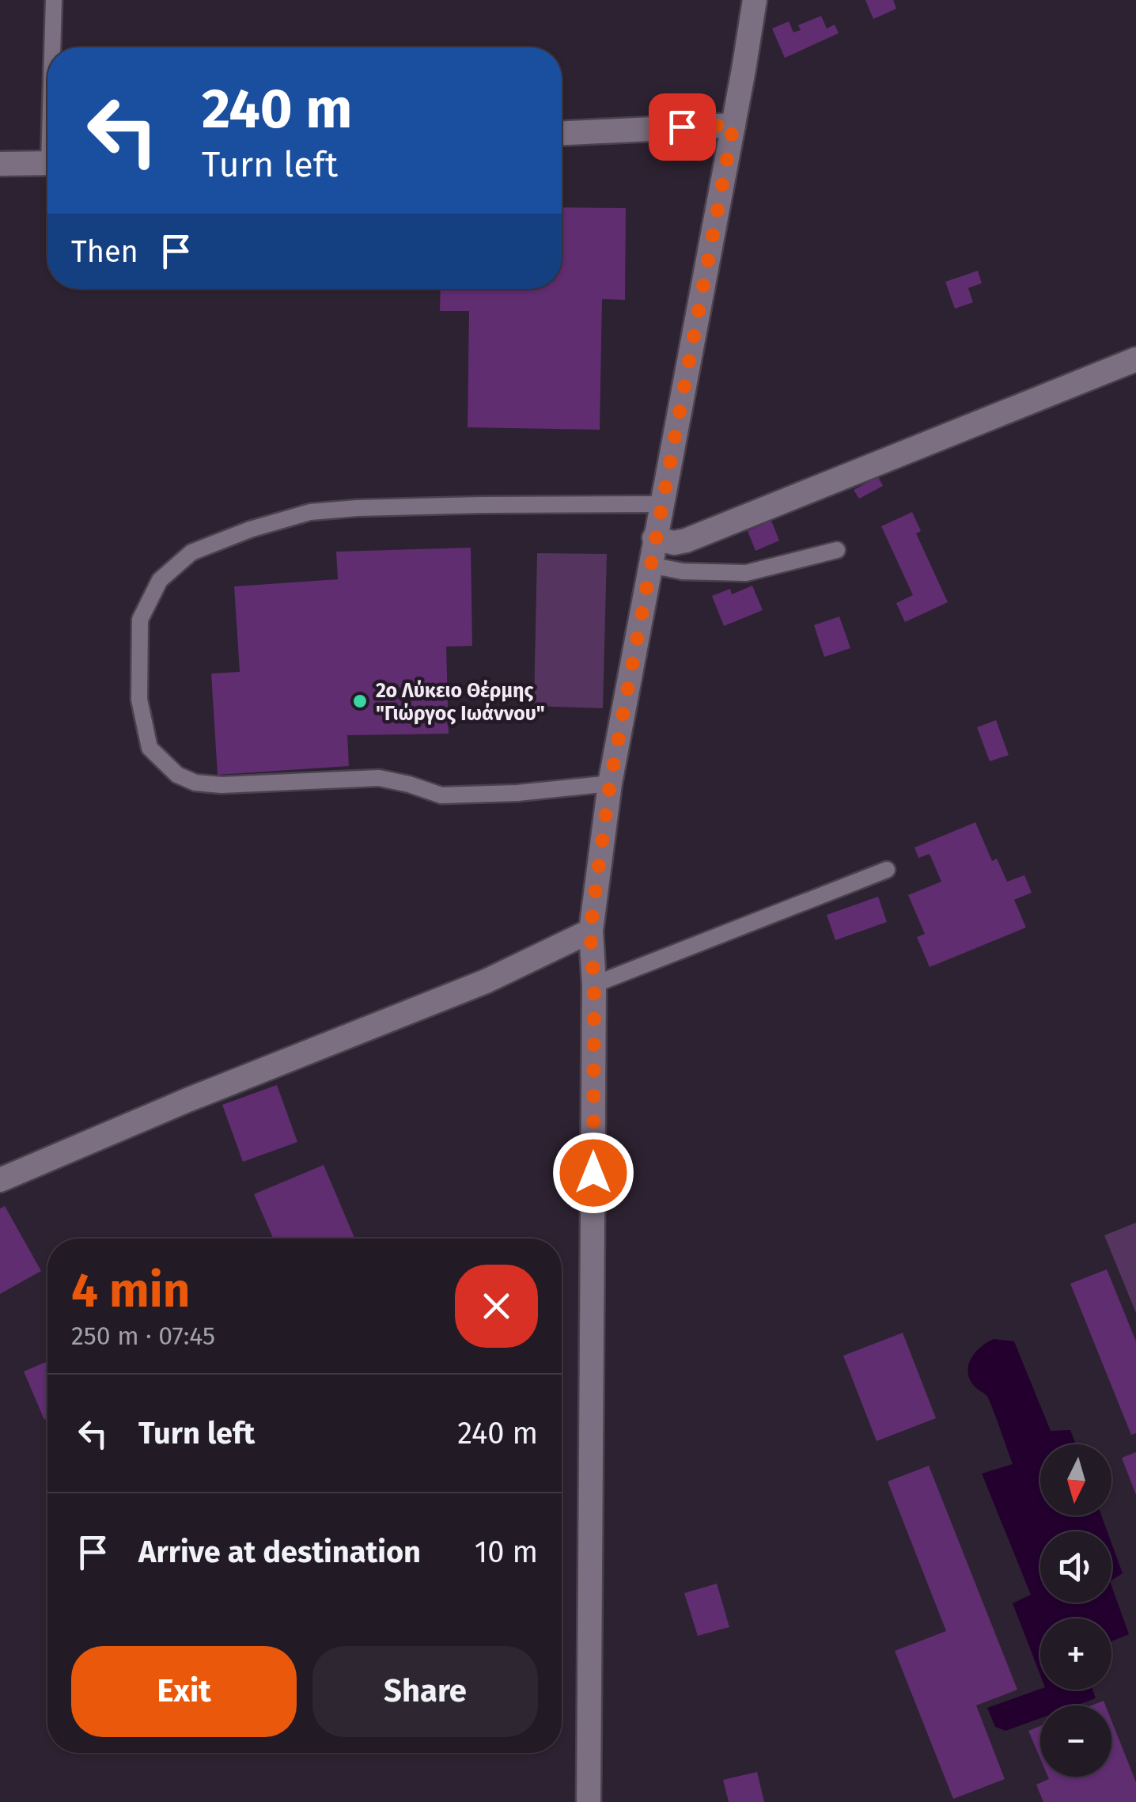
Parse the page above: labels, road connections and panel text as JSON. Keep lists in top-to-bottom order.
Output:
{
  "places": ["2ο Λύκειο Θέρμης \"Γιώργος Ιωάννου\""],
  "north": "bottom",
  "page": {
    "turn": ["240 m", "Turn left"],
    "then": "Then",
    "heading": ["4 min", "250 m · 07:45"],
    "list": [
      {
        "name": "Turn left",
        "value": "240 m"
      },
      {
        "name": "Arrive at destination",
        "value": "10 m"
      }
    ],
    "map_buttons": ["+", "−"],
    "buttons": ["Exit", "Share"]
  }
}
